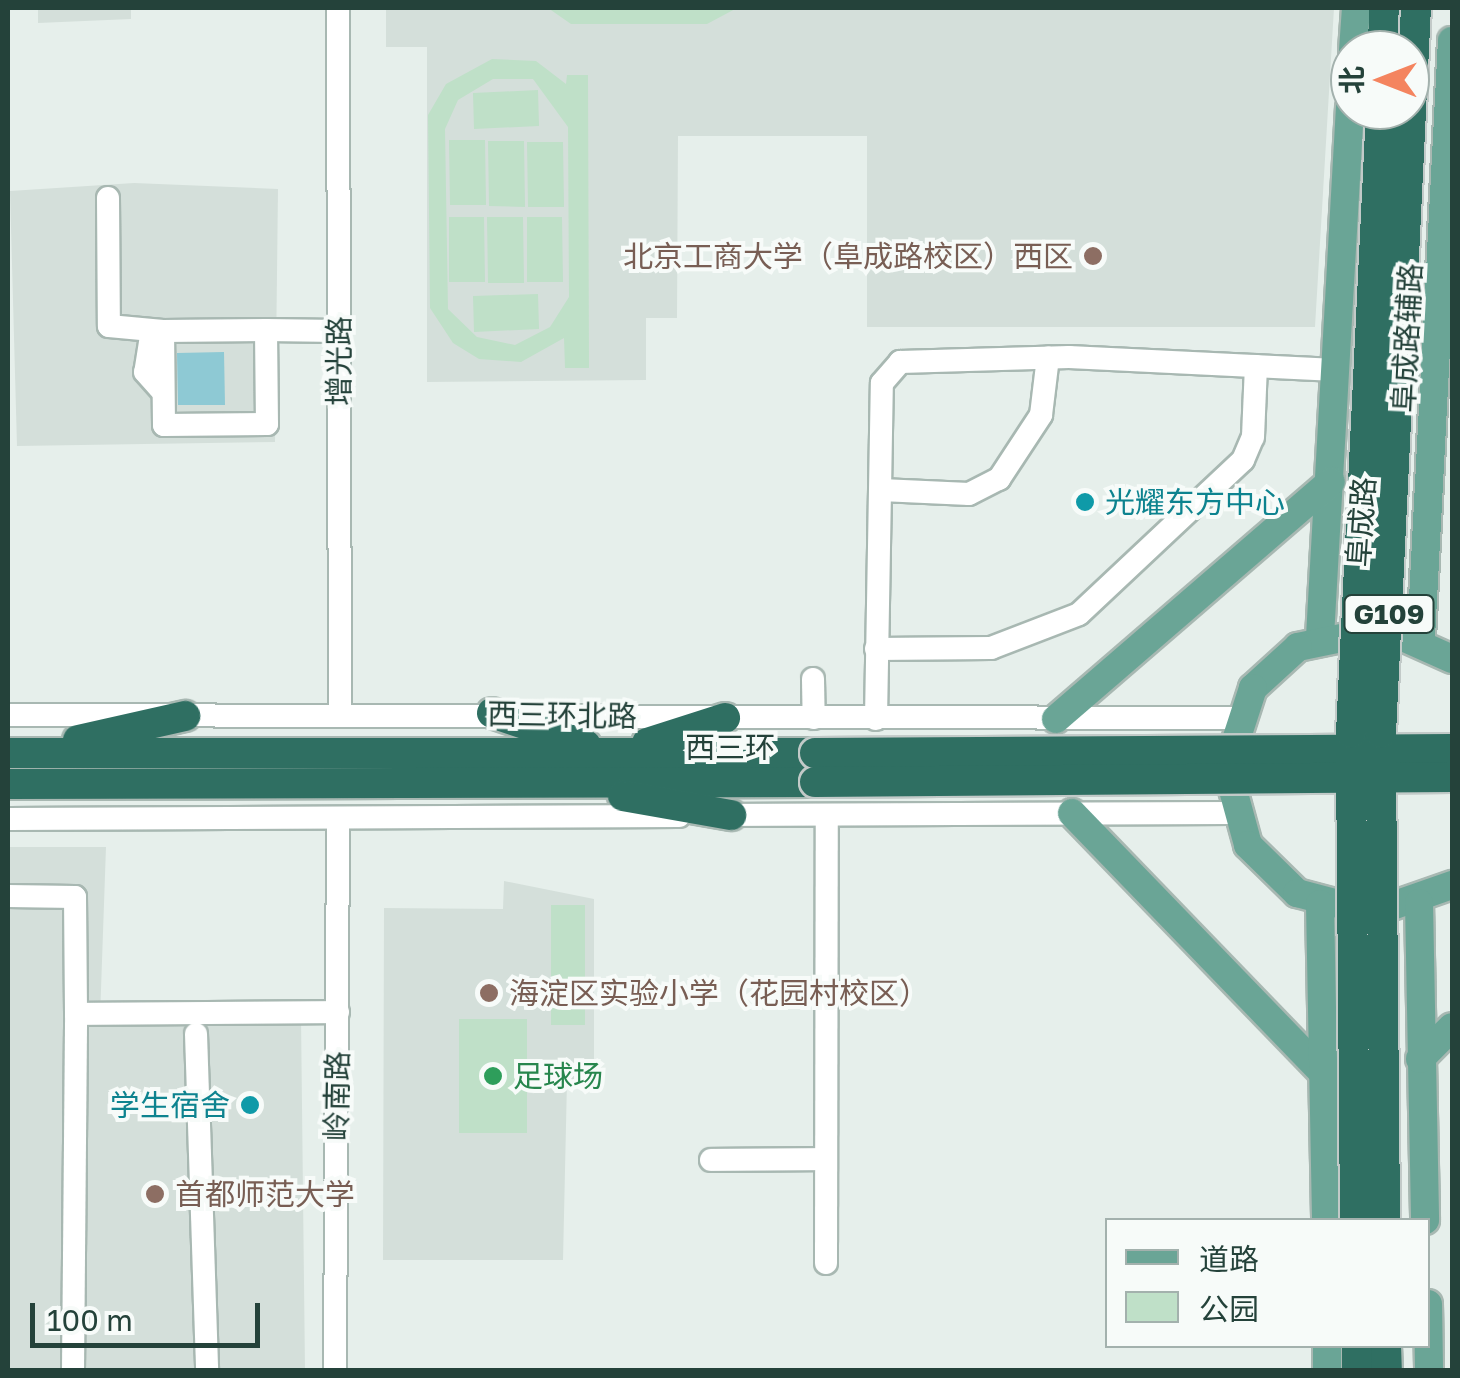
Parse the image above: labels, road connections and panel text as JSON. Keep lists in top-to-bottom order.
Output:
{
  "streets": {
    "highway": ["阜成路", "G109", "西三环"],
    "main road": ["阜成路辅路"],
    "street": ["增光路", "西三环北路", "岭南路"]
  },
  "crossings": [
    ["增光路", "西三环北路"]
  ],
  "places": [
    "北京工商大学（阜成路校区）西区",
    "光耀东方中心",
    "海淀区实验小学（花园村校区）",
    "足球场",
    "学生宿舍",
    "首都师范大学"
  ],
  "legend": ["道路", "公园"],
  "scale_bar": "100 m",
  "north": "left"
}
